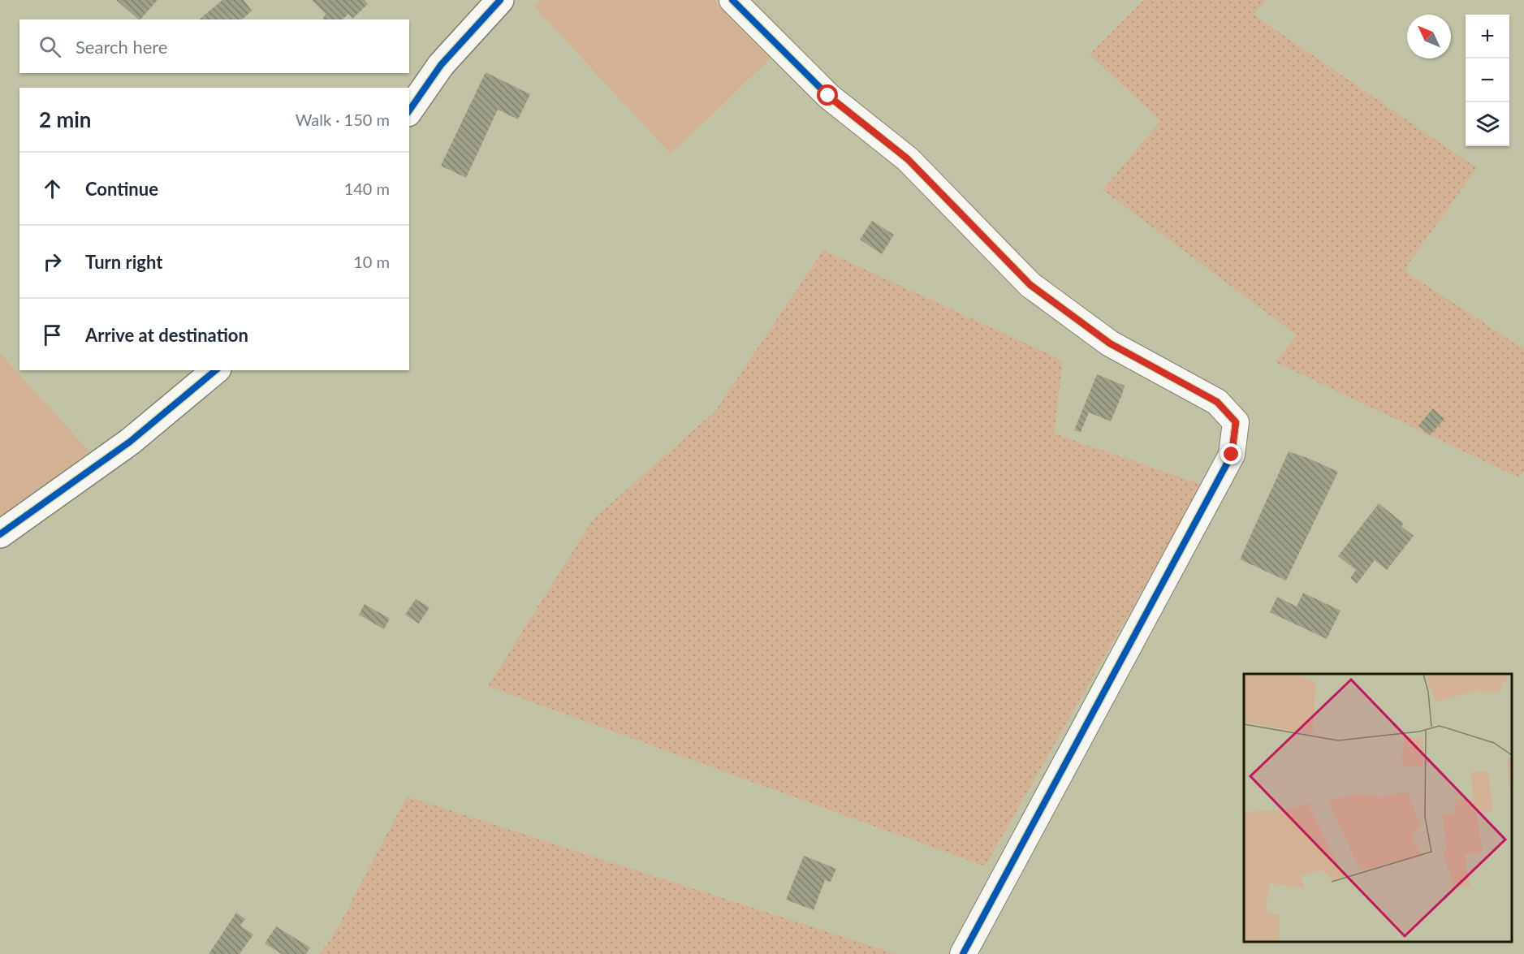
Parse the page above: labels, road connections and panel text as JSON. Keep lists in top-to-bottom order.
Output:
{
  "north": "top left",
  "page": {
    "map_buttons": ["+", "−"],
    "search": "Search here",
    "heading": ["2 min", "Walk · 150 m"],
    "list": [
      ["Continue", "140 m"],
      ["Turn right", "10 m"],
      "Arrive at destination"
    ]
  }
}
